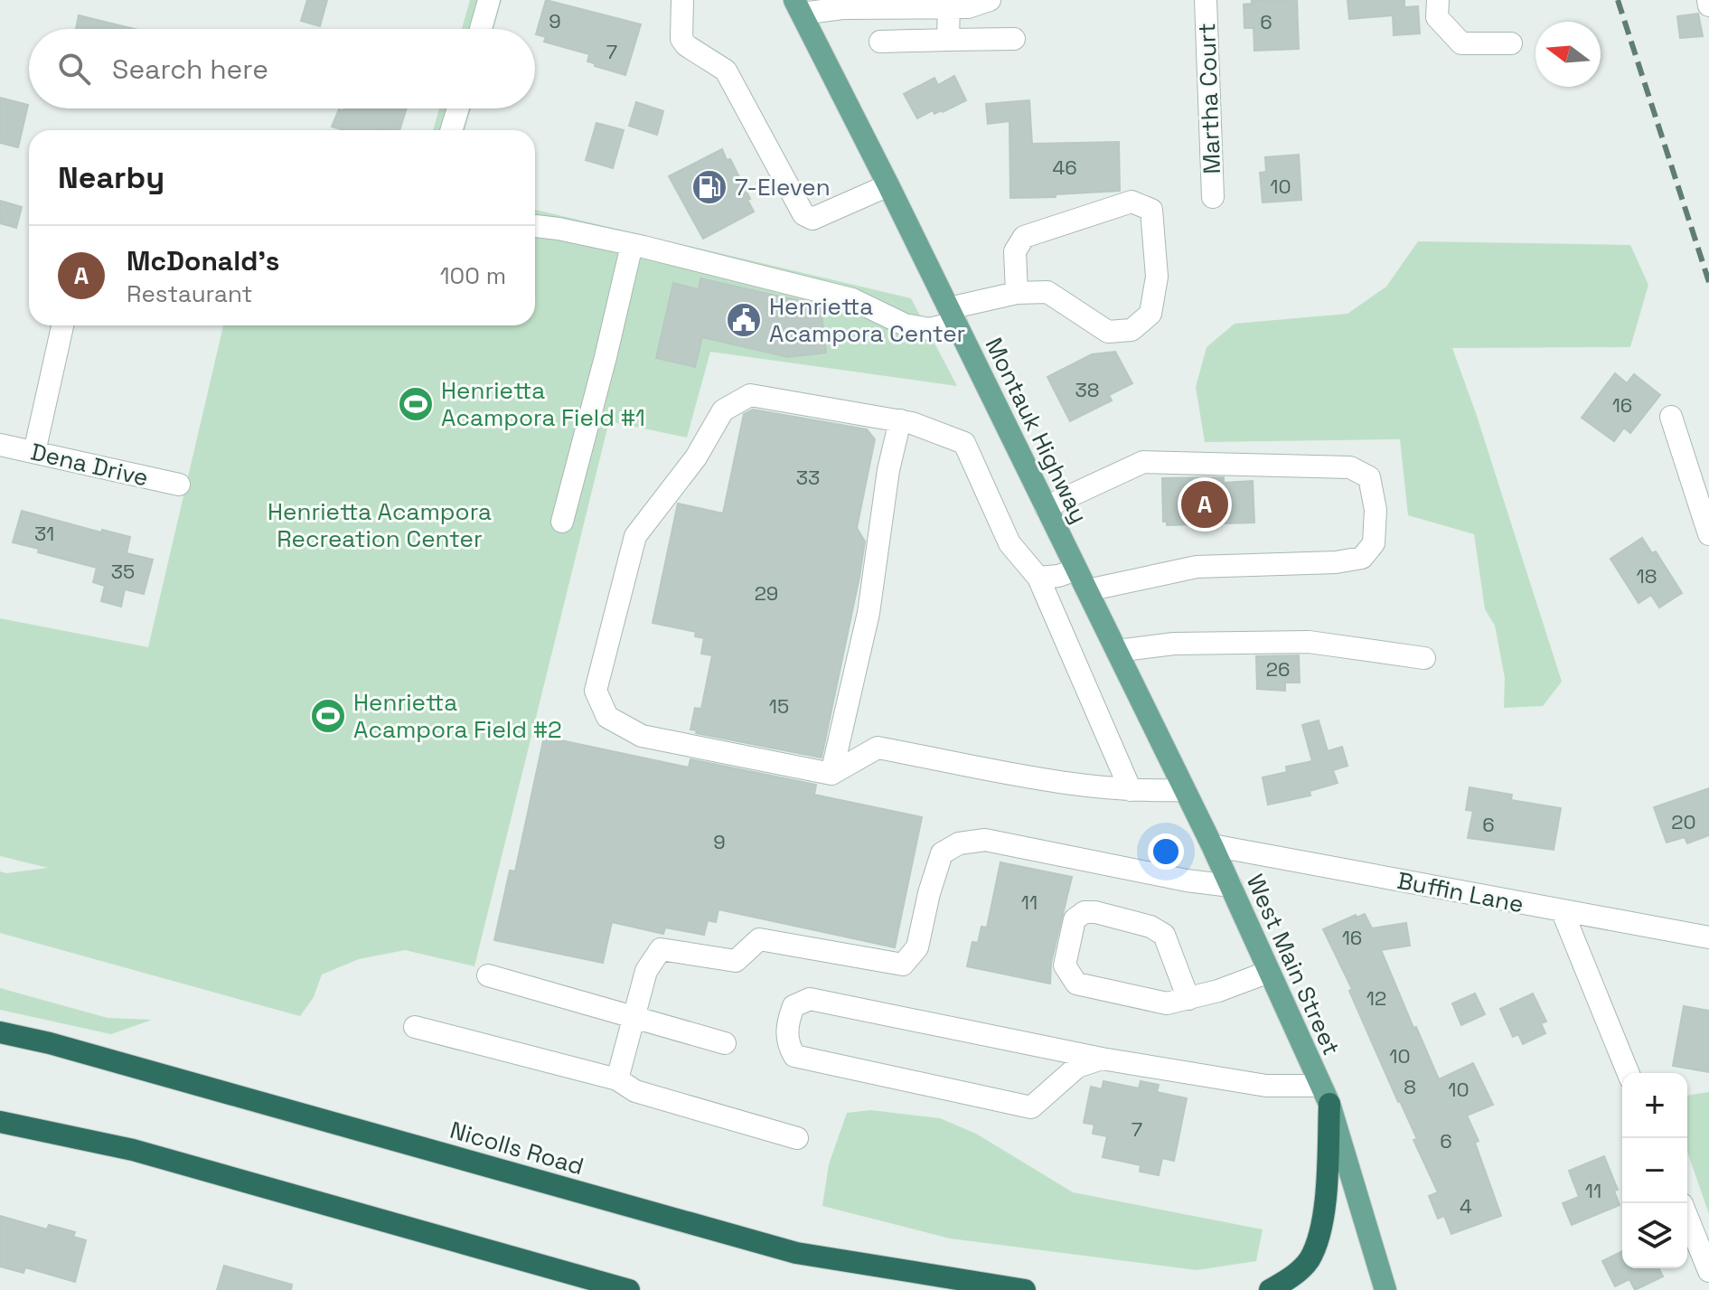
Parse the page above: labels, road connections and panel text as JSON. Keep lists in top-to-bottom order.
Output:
{
  "streets": {
    "highway": ["Nicolls Road"],
    "main road": ["Montauk Highway", "West Main Street"],
    "street": ["Martha Court", "Dena Drive", "Buffin Lane"]
  },
  "crossings": [
    ["Montauk Highway", "Buffin Lane"],
    ["Montauk Highway", "West Main Street"],
    ["Buffin Lane", "West Main Street"]
  ],
  "parks": ["Henrietta Acampora Recreation Center"],
  "places": {
    "fuel station": ["7-Eleven"],
    "public building": ["Henrietta Acampora Center"],
    "sports": ["Henrietta Acampora Field #1", "Henrietta Acampora Field #2"]
  },
  "house_numbers": [
    "9",
    "6",
    "7",
    "46",
    "10",
    "38",
    "16",
    "33",
    "31",
    "35",
    "18",
    "29",
    "26",
    "15",
    "20",
    "6",
    "9",
    "11",
    "16",
    "12",
    "10",
    "8",
    "10",
    "7",
    "6",
    "11",
    "4"
  ],
  "north": "left",
  "page": {
    "search": "Search here",
    "heading": "Nearby",
    "list": [
      {
        "mark": "A",
        "name": "McDonald's",
        "note": "Restaurant",
        "value": "100 m"
      }
    ],
    "pins": "A",
    "map_buttons": ["+", "−"]
  }
}
